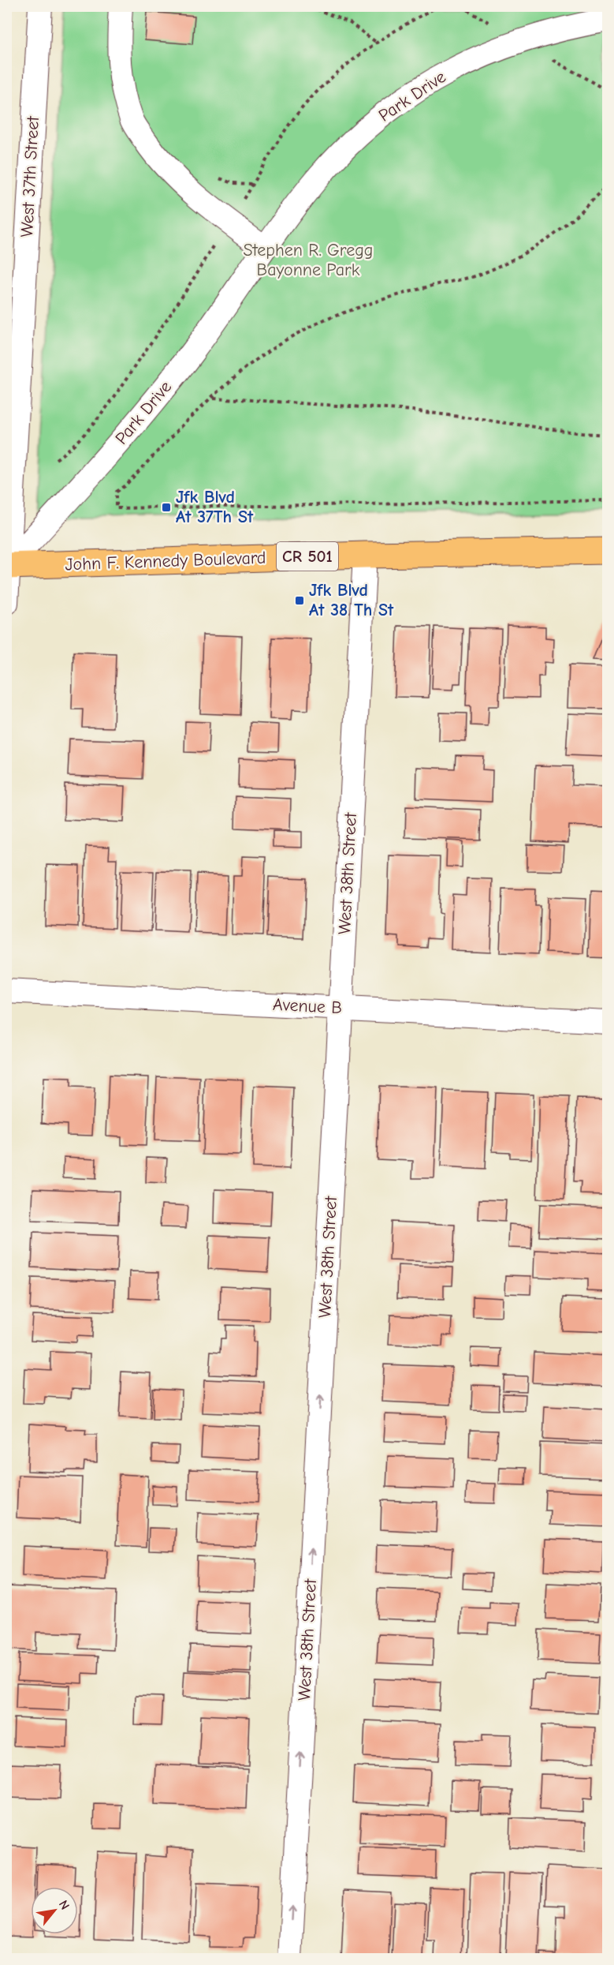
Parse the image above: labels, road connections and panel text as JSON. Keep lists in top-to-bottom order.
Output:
{
  "streets": {
    "main road": ["CR 501", "John F. Kennedy Boulevard"],
    "street": [
      "Park Drive",
      "West 37th Street",
      "West 38th Street",
      "Avenue B"
    ]
  },
  "crossings": [
    ["Park Drive", "West 37th Street"],
    ["Park Drive", "John F. Kennedy Boulevard"],
    ["West 37th Street", "John F. Kennedy Boulevard"],
    ["John F. Kennedy Boulevard", "West 38th Street"],
    ["West 38th Street", "Avenue B"]
  ],
  "one_way": ["West 38th Street"],
  "parks": ["Stephen R. Gregg Bayonne Park"],
  "places": {
    "transit": ["Jfk Blvd At 37Th St", "Jfk Blvd At 38 Th St"]
  },
  "north": "top right"
}
